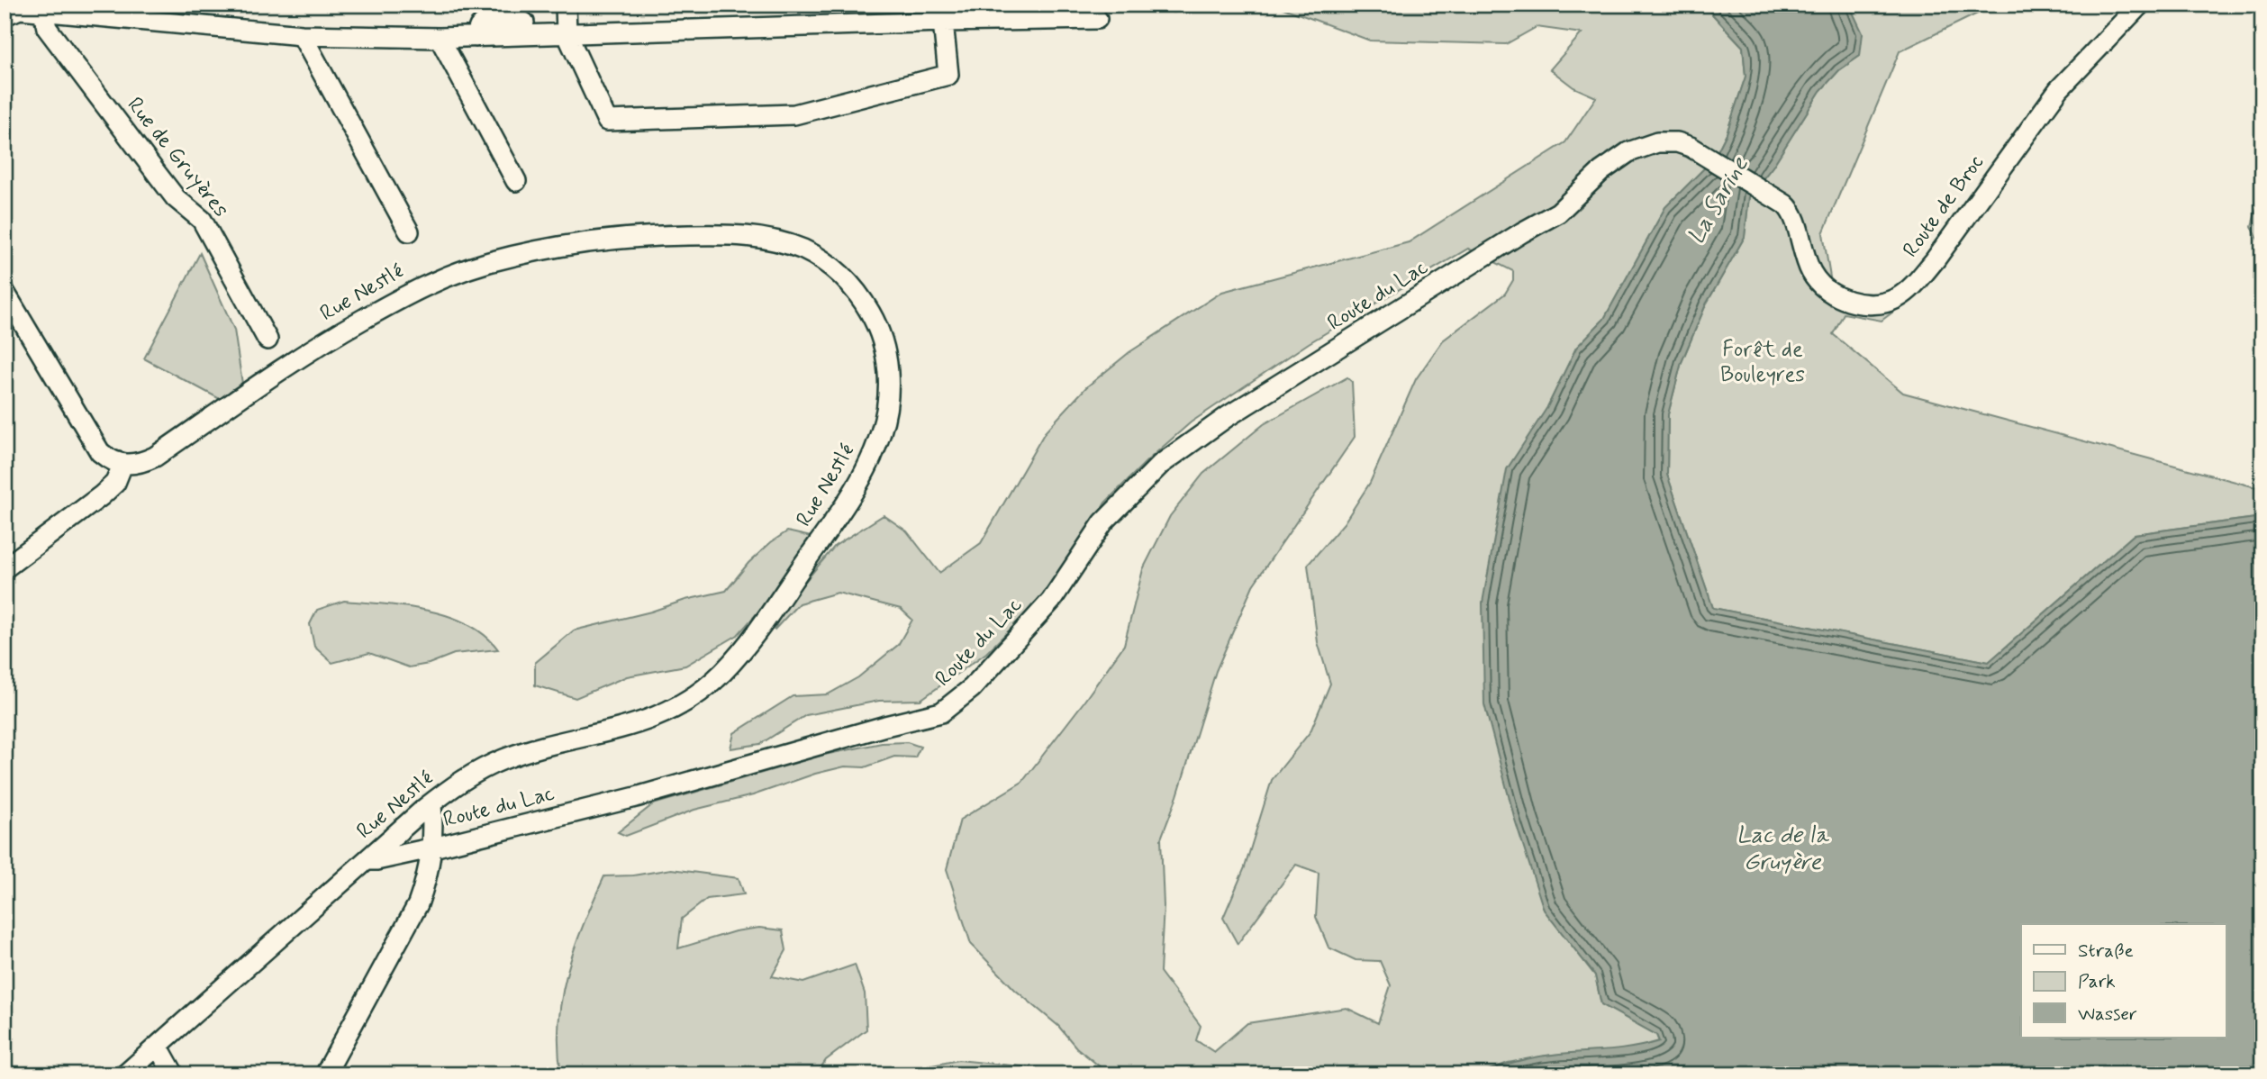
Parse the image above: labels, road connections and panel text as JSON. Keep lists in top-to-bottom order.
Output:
{
  "streets": {
    "street": [
      "Rue de Gruyères",
      "Route de Broc",
      "Rue Nestlé",
      "Route du Lac"
    ]
  },
  "crossings": [
    ["Route de Broc", "Route du Lac"]
  ],
  "water": ["La Sarine", "Lac de la Gruyère"],
  "parks": ["Forêt de Bouleyres"],
  "legend": ["Straße", "Park", "Wasser"]
}
